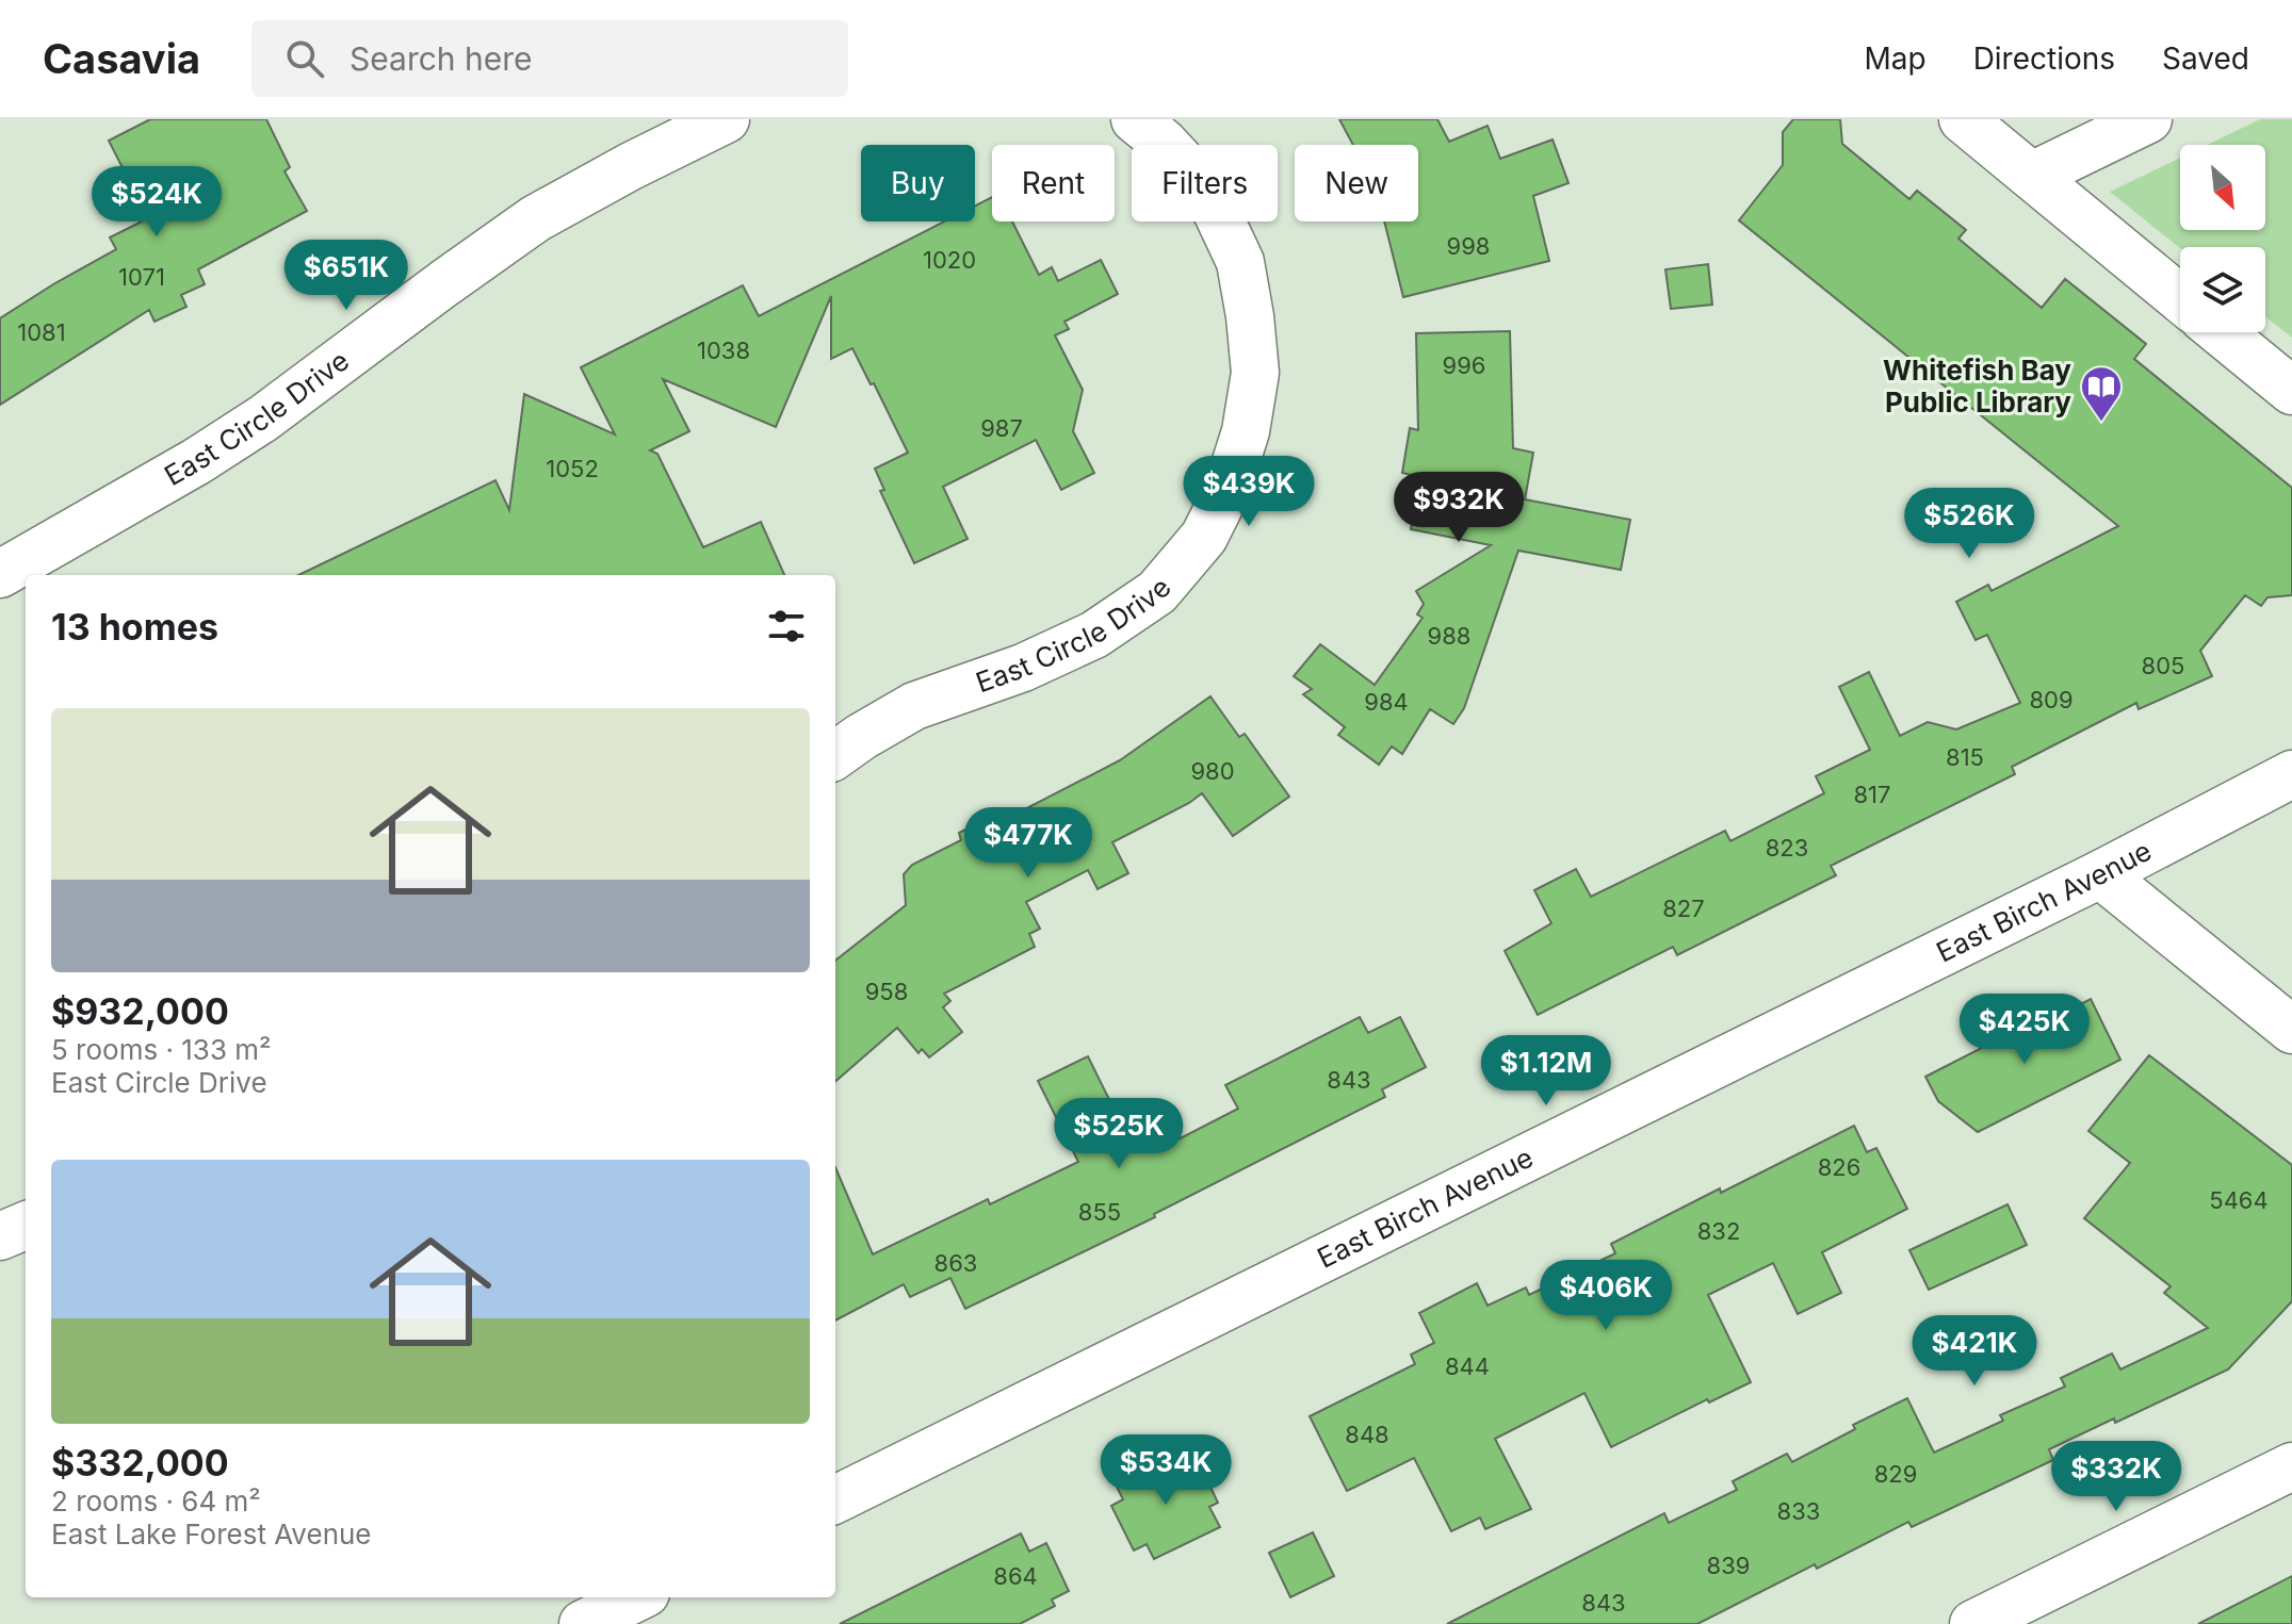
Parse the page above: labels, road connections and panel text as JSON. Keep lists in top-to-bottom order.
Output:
{
  "streets": {
    "street": ["East Circle Drive", "East Birch Avenue"]
  },
  "places": {
    "library": ["Whitefish Bay Public Library"]
  },
  "house_numbers": [
    "998",
    "1020",
    "1071",
    "1081",
    "1038",
    "996",
    "987",
    "1052",
    "988",
    "805",
    "809",
    "984",
    "815",
    "980",
    "817",
    "823",
    "827",
    "958",
    "843",
    "826",
    "5464",
    "855",
    "832",
    "863",
    "844",
    "848",
    "829",
    "833",
    "839",
    "864",
    "843"
  ],
  "north": "bottom right",
  "page": {
    "header": "Casavia",
    "search": "Search here",
    "nav": ["Map", "Directions", "Saved"],
    "chip": [
      "Buy",
      "Rent",
      "Filters",
      "New"
    ],
    "price": [
      "$524K",
      "$651K",
      "$439K",
      "$932K",
      "$526K",
      "$477K",
      "$425K",
      "$1.12M",
      "$525K",
      "$406K",
      "$421K",
      "$534K",
      "$332K"
    ],
    "heading": "13 homes",
    "list": [
      {
        "name": "$932,000",
        "note": "5 rooms · 133 m² · East Circle Drive"
      },
      {
        "name": "$332,000",
        "note": "2 rooms · 64 m² · East Lake Forest Avenue"
      }
    ]
  }
}
